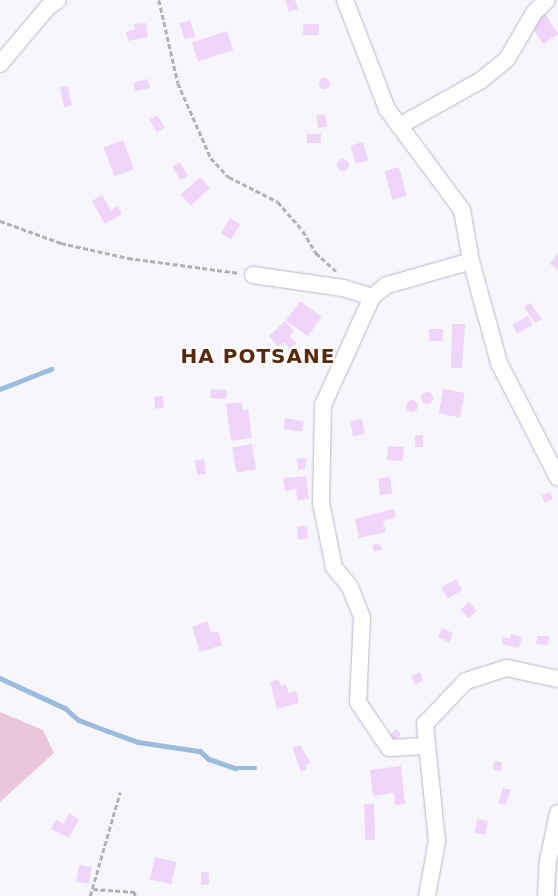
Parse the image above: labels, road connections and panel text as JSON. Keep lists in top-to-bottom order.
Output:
{
  "districts": ["HA POTSANE"]
}
